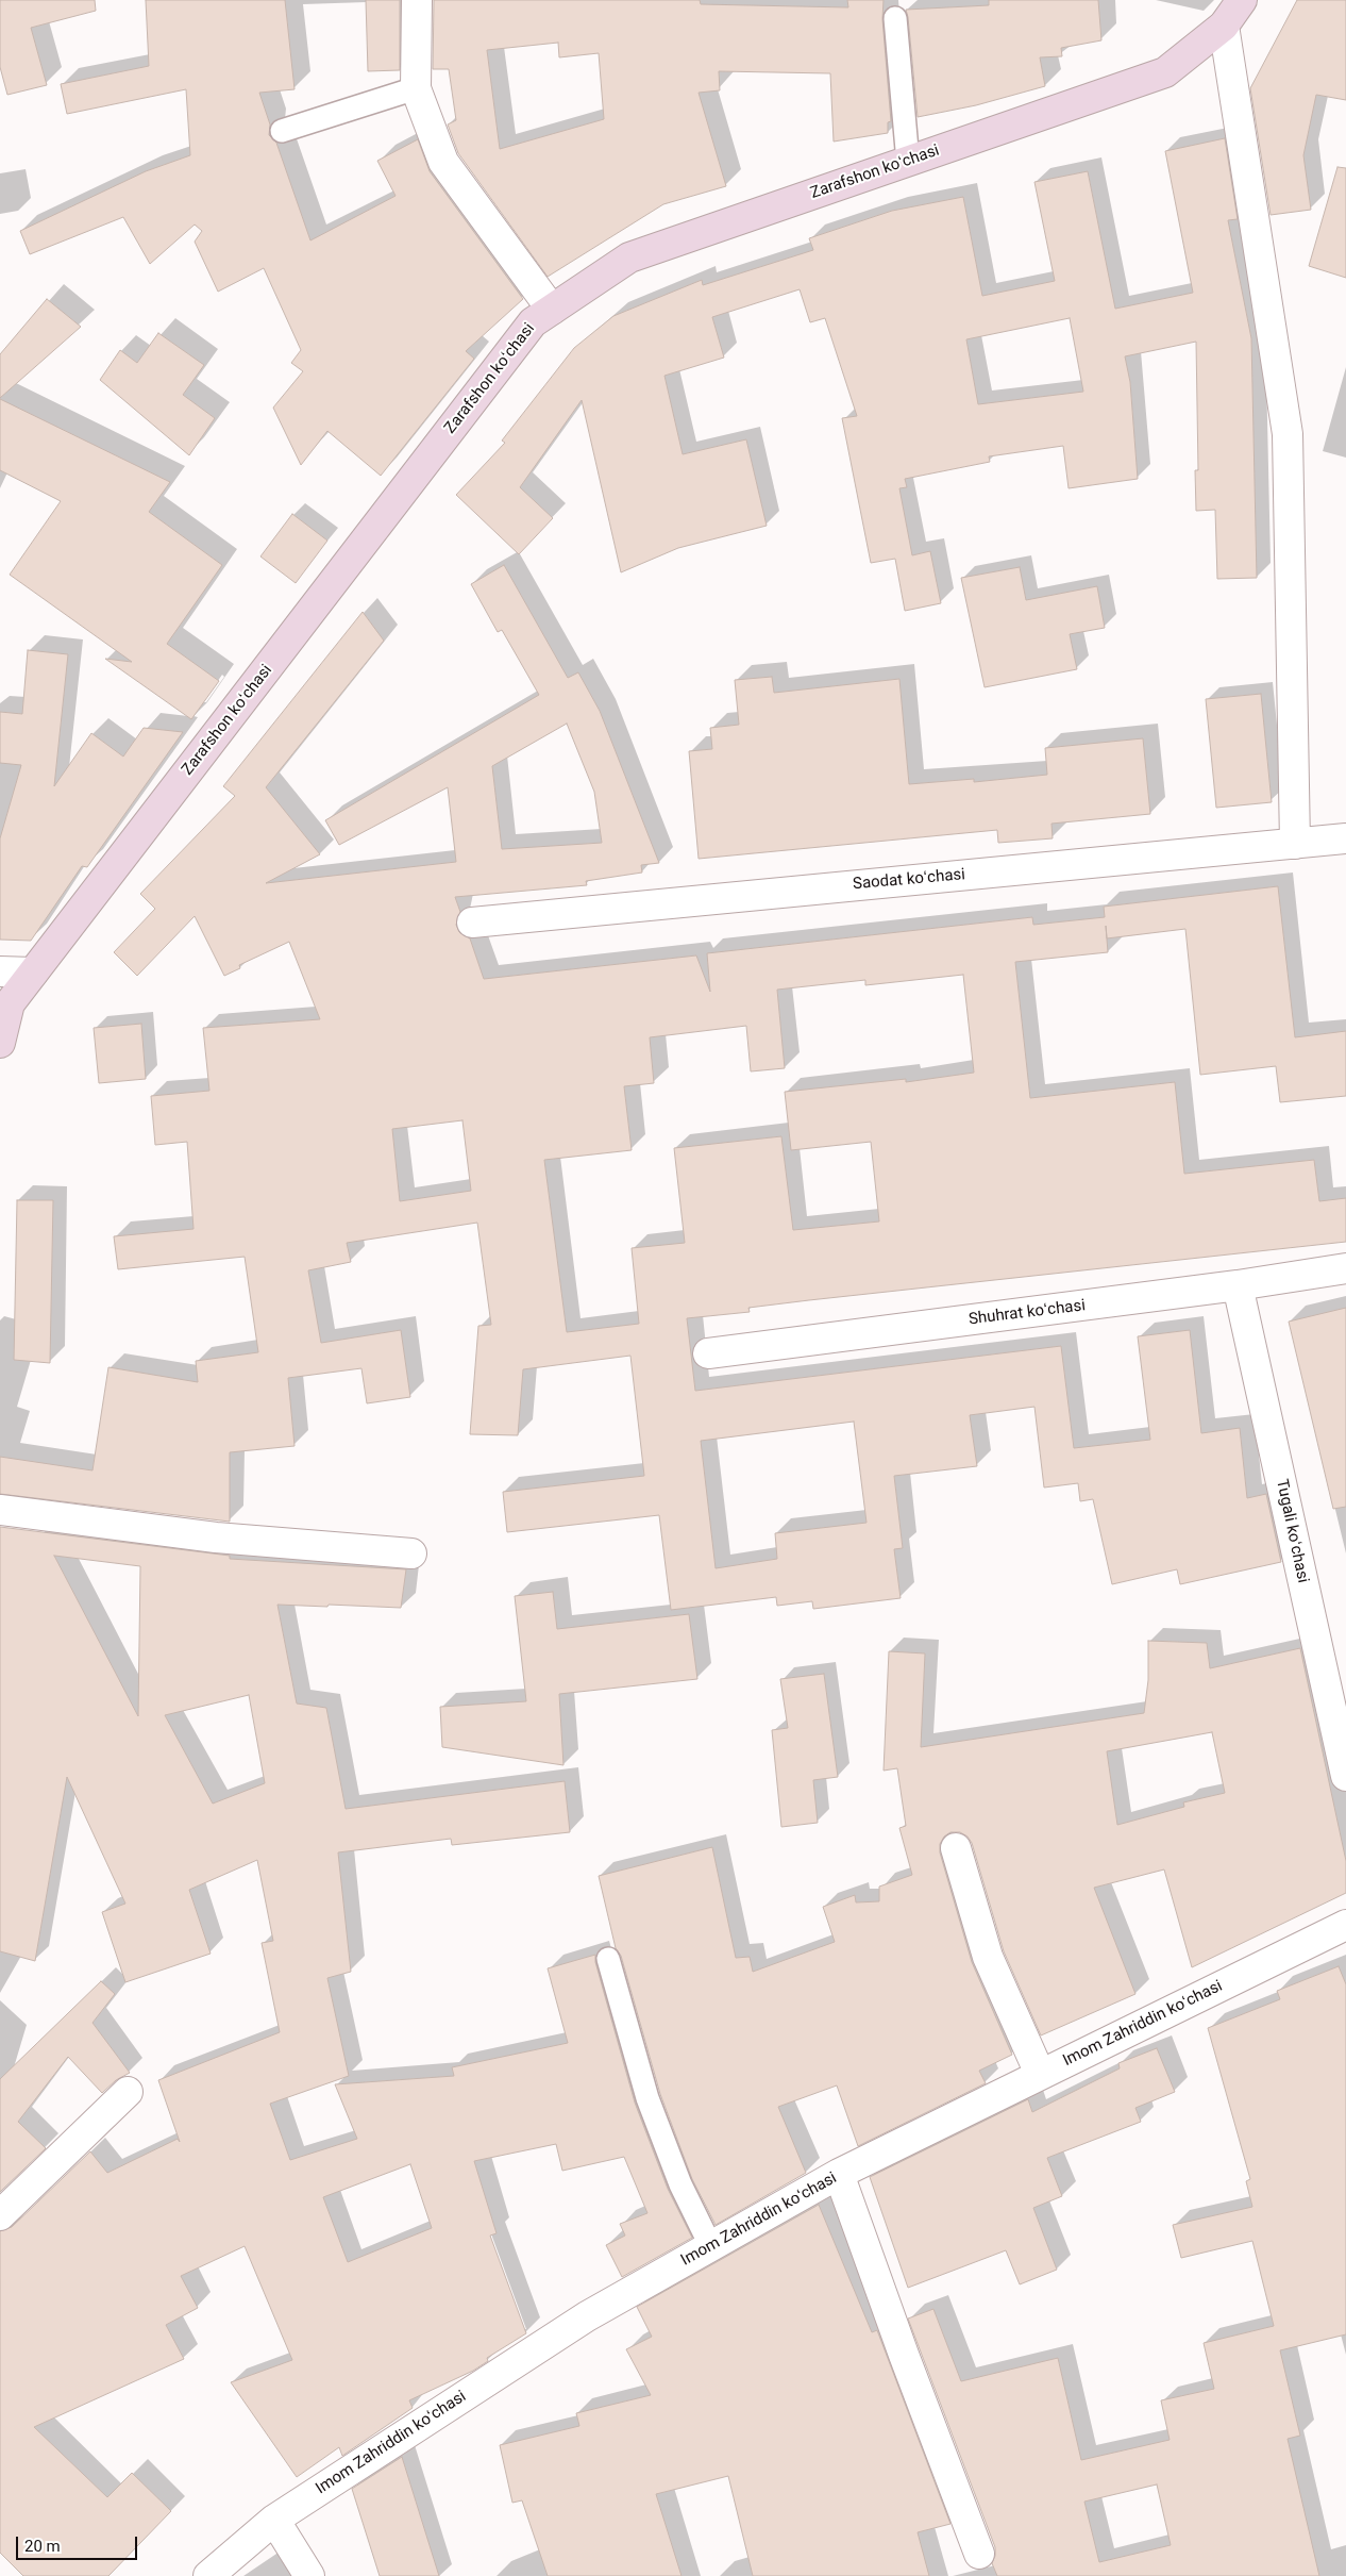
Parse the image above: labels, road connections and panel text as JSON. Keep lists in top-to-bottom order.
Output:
{
  "streets": {
    "main road": ["Zarafshon koʻchasi"],
    "street": [
      "Saodat koʻchasi",
      "Shuhrat koʻchasi",
      "Tugali koʻchasi",
      "Imom Zahriddin koʻchasi"
    ]
  },
  "crossings": [
    ["Shuhrat koʻchasi", "Tugali koʻchasi"]
  ],
  "scale_bar": "20 m"
}
